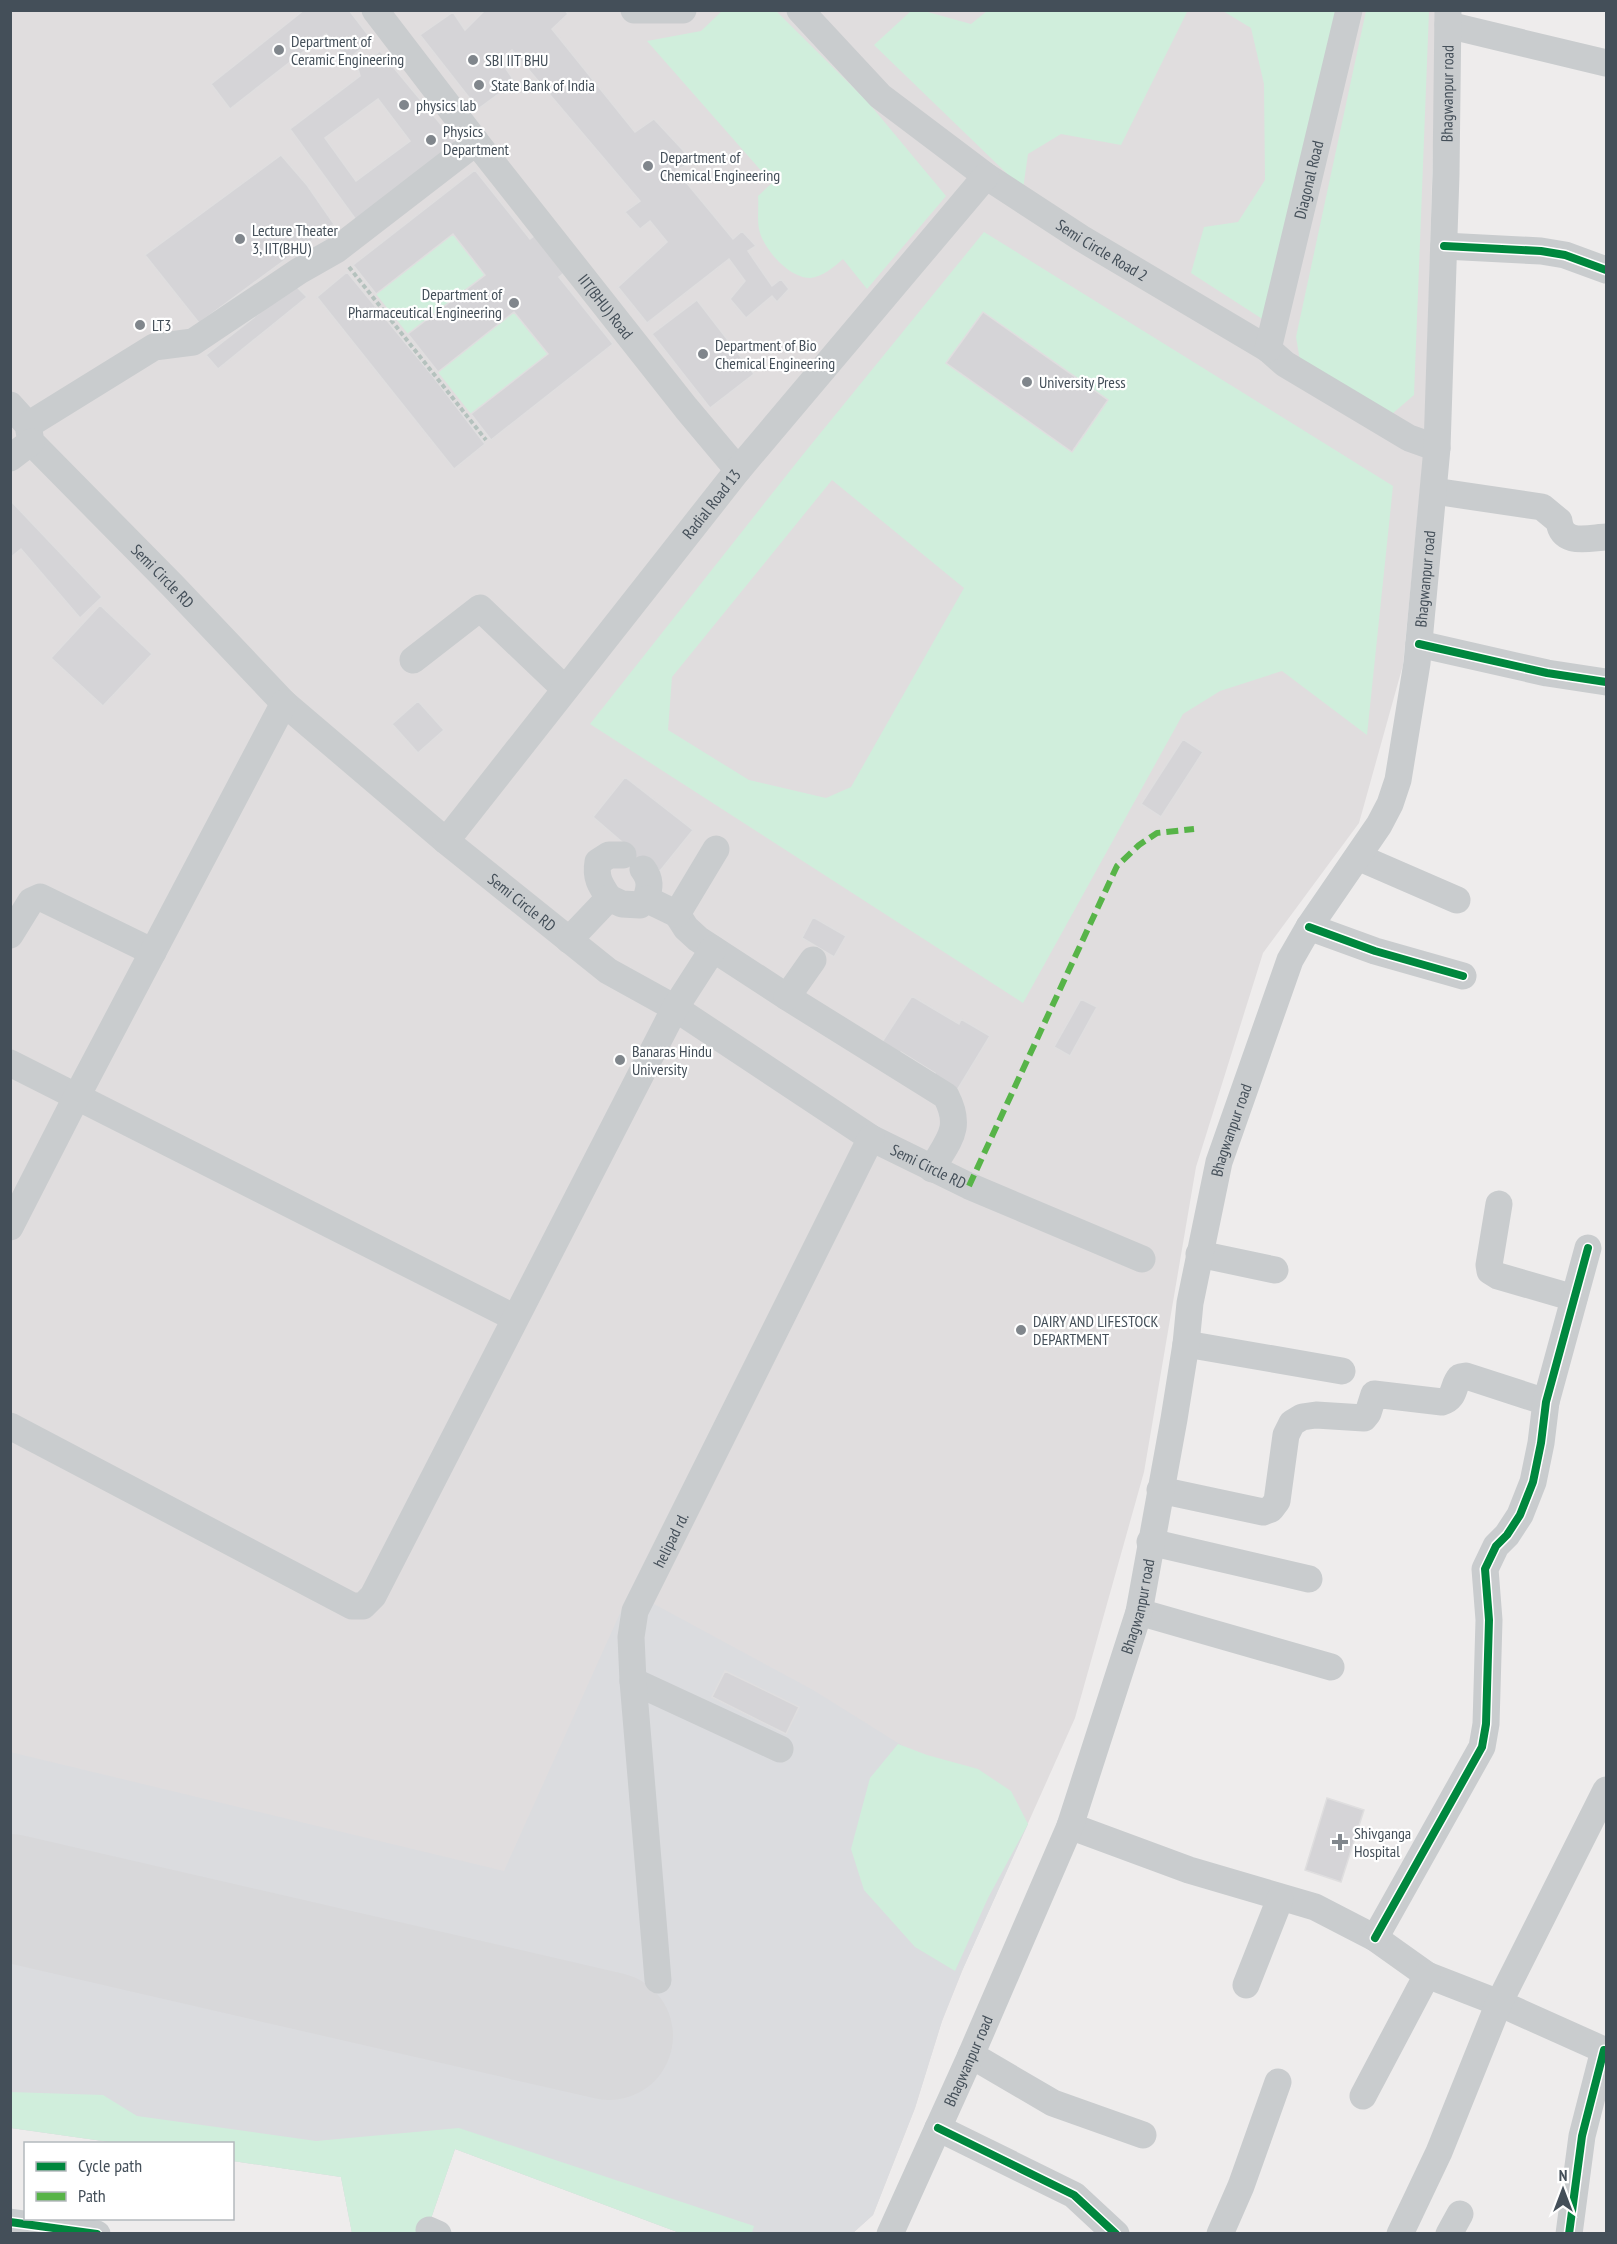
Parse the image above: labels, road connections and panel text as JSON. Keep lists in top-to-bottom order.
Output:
{
  "streets": {
    "street": [
      "Bhagwanpur road",
      "Diagonal Road",
      "Semi Circle Road 2",
      "IIT(BHU) Road",
      "Radial Road 13",
      "Semi Circle RD",
      "helipad rd."
    ]
  },
  "crossings": [
    ["Bhagwanpur road", "Semi Circle Road 2"],
    ["Diagonal Road", "Semi Circle Road 2"],
    ["Semi Circle Road 2", "Radial Road 13"],
    ["IIT(BHU) Road", "Radial Road 13"],
    ["Radial Road 13", "Semi Circle RD"],
    ["Semi Circle RD", "helipad rd."]
  ],
  "places": {
    "other": [
      "Department of Ceramic Engineering",
      "SBI IIT BHU",
      "State Bank of India",
      "physics lab",
      "Physics Department",
      "Department of Chemical Engineering",
      "Lecture Theater 3, IIT(BHU)",
      "Department of Pharmaceutical Engineering",
      "LT3",
      "Department of Bio Chemical Engineering",
      "University Press",
      "Banaras Hindu University",
      "DAIRY AND LIFESTOCK DEPARTMENT"
    ],
    "health": ["Shivganga Hospital"]
  },
  "legend": ["Cycle path", "Path"],
  "north": "top"
}
